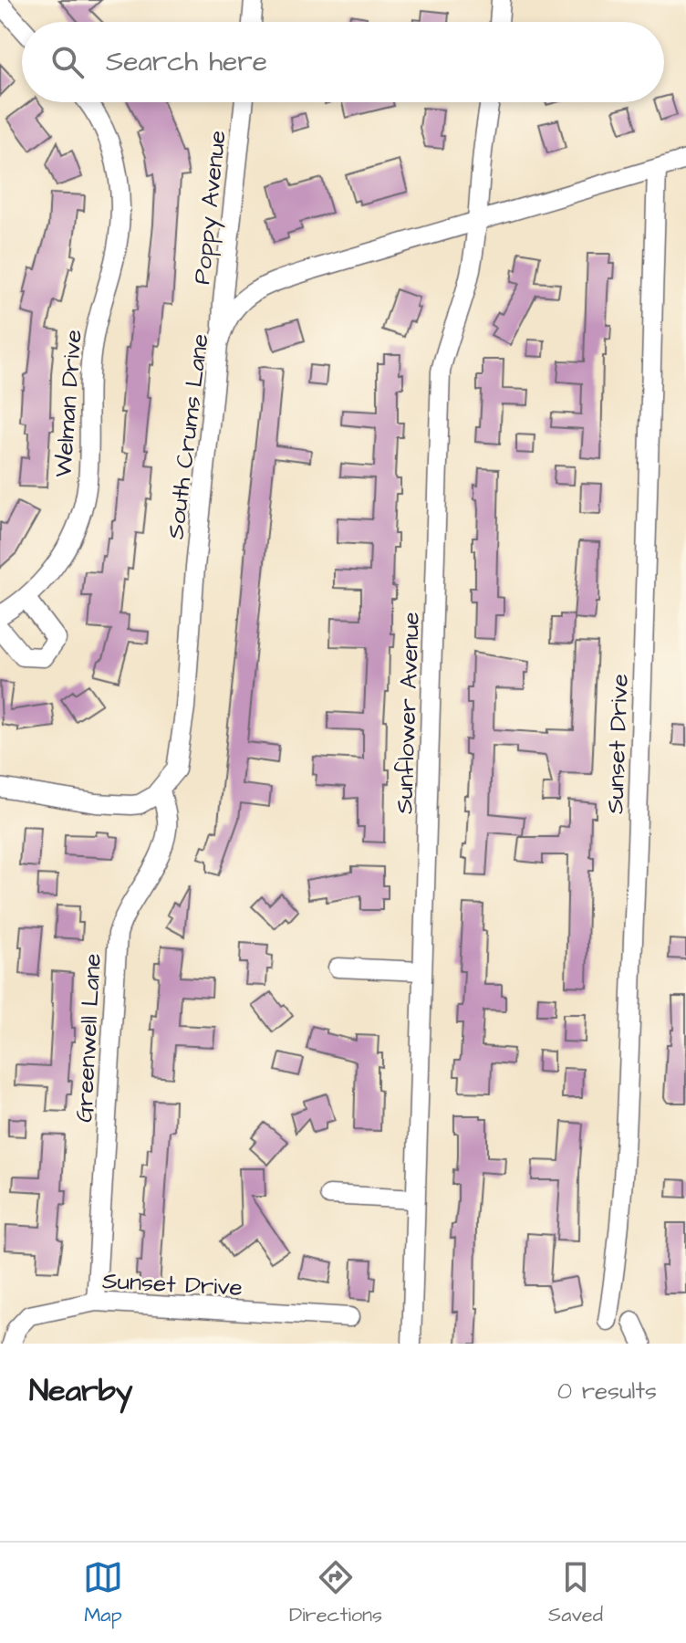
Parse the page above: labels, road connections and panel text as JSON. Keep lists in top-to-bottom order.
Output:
{
  "streets": {
    "street": [
      "Poppy Avenue",
      "Welman Drive",
      "South Crums Lane",
      "Sunflower Avenue",
      "Sunset Drive",
      "Greenwell Lane"
    ]
  },
  "crossings": [
    ["Poppy Avenue", "South Crums Lane"],
    ["South Crums Lane", "Sunflower Avenue"],
    ["South Crums Lane", "Sunset Drive"],
    ["South Crums Lane", "Greenwell Lane"],
    ["Sunset Drive", "Greenwell Lane"]
  ],
  "page": {
    "search": "Search here",
    "heading": ["Nearby", "0 results"],
    "nav": ["Map", "Directions", "Saved"]
  }
}
